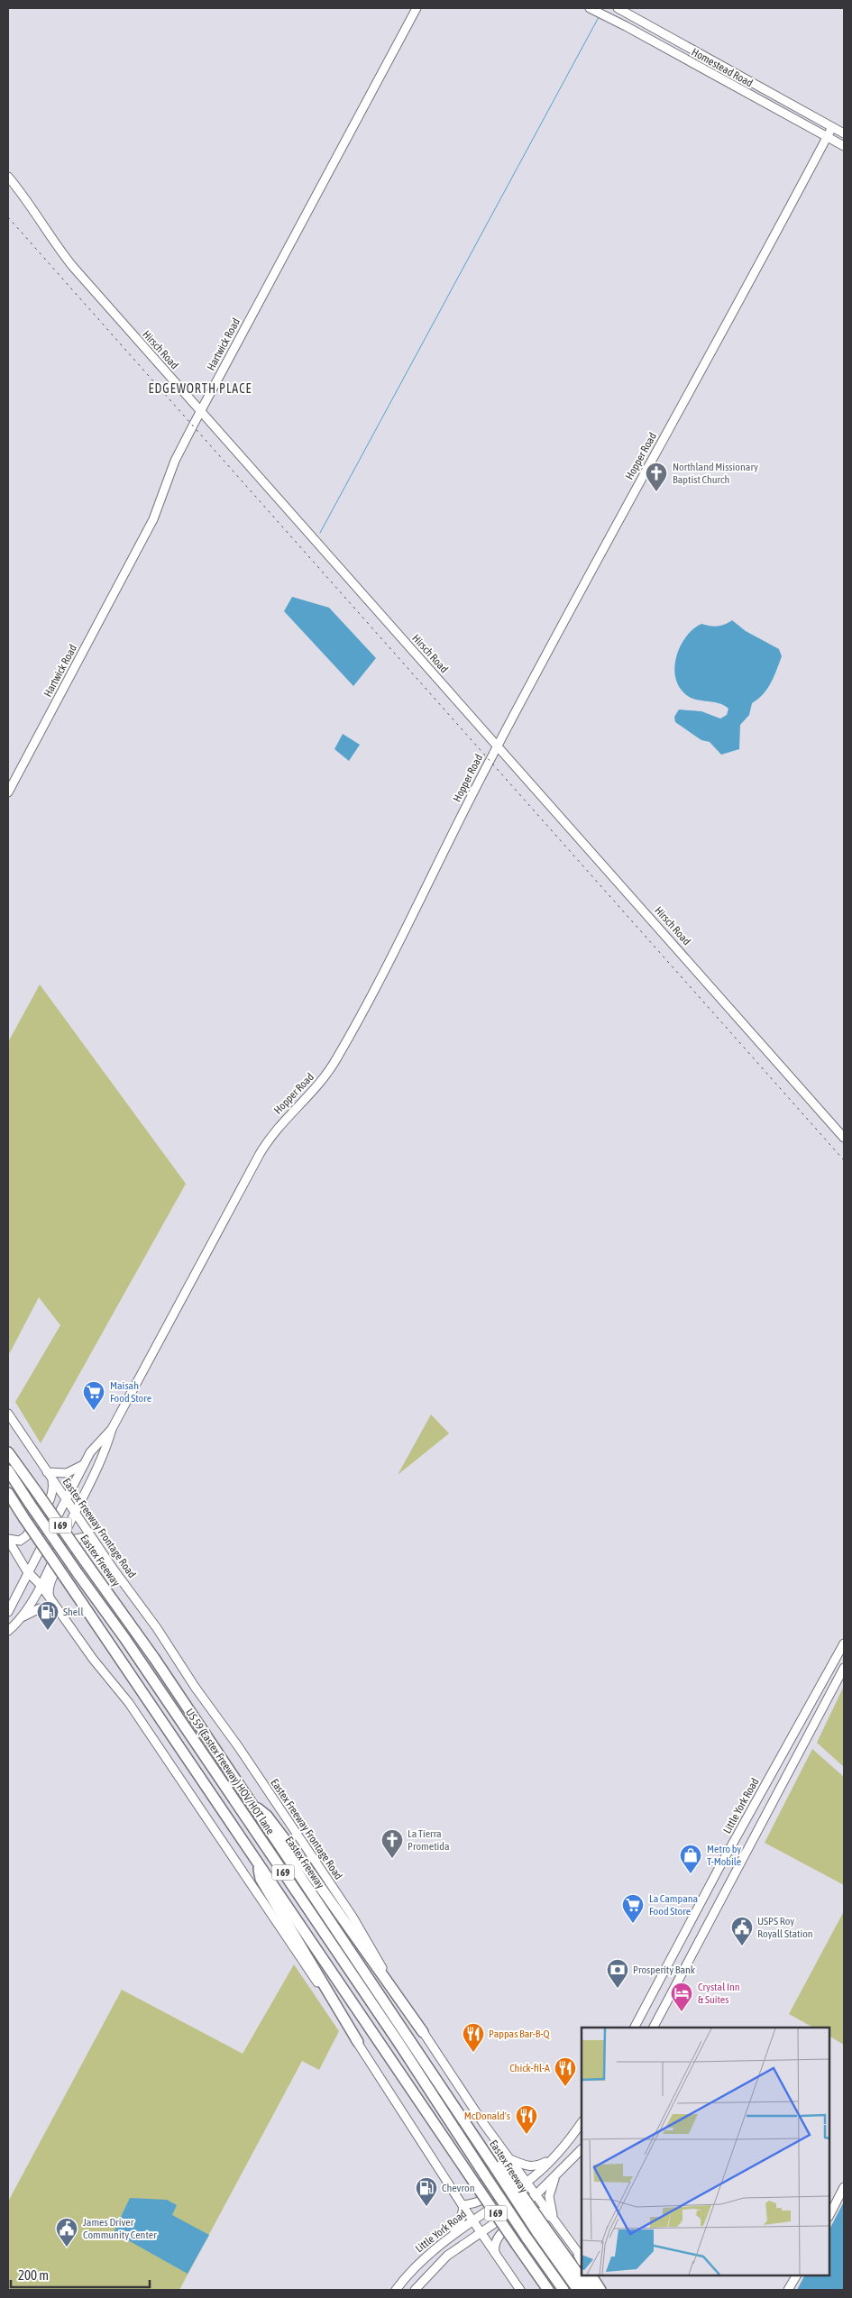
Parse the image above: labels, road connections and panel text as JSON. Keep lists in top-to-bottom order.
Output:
{
  "streets": {
    "highway": ["I 69", "Eastex Freeway", "US 59 (Eastex Freeway) HOV/HOT lane"],
    "main road": [
      "Homestead Road",
      "Hartwick Road",
      "Hirsch Road",
      "Hopper Road",
      "Eastex Freeway Frontage Road",
      "Little York Road"
    ]
  },
  "crossings": [
    ["Homestead Road", "Hopper Road"],
    ["Hartwick Road", "Hirsch Road"],
    ["Hirsch Road", "Hopper Road"],
    ["Hopper Road", "Eastex Freeway Frontage Road"],
    ["Eastex Freeway Frontage Road", "Eastex Freeway"],
    ["Eastex Freeway Frontage Road", "Little York Road"]
  ],
  "districts": ["EDGEWORTH PLACE"],
  "places": {
    "church": ["Northland Missionary Baptist Church", "La Tierra Prometida"],
    "supermarket": ["Maisah Food Store", "La Campana Food Store"],
    "fuel station": ["Shell", "Chevron"],
    "shop": ["Metro by T-Mobile"],
    "public building": ["USPS Roy Royall Station", "James Driver Community Center"],
    "bank": ["Prosperity Bank"],
    "hotel": ["Crystal Inn & Suites"],
    "restaurant": ["Pappas Bar-B-Q", "Chick-fil-A", "McDonald's"]
  },
  "scale_bar": "200 m"
}
